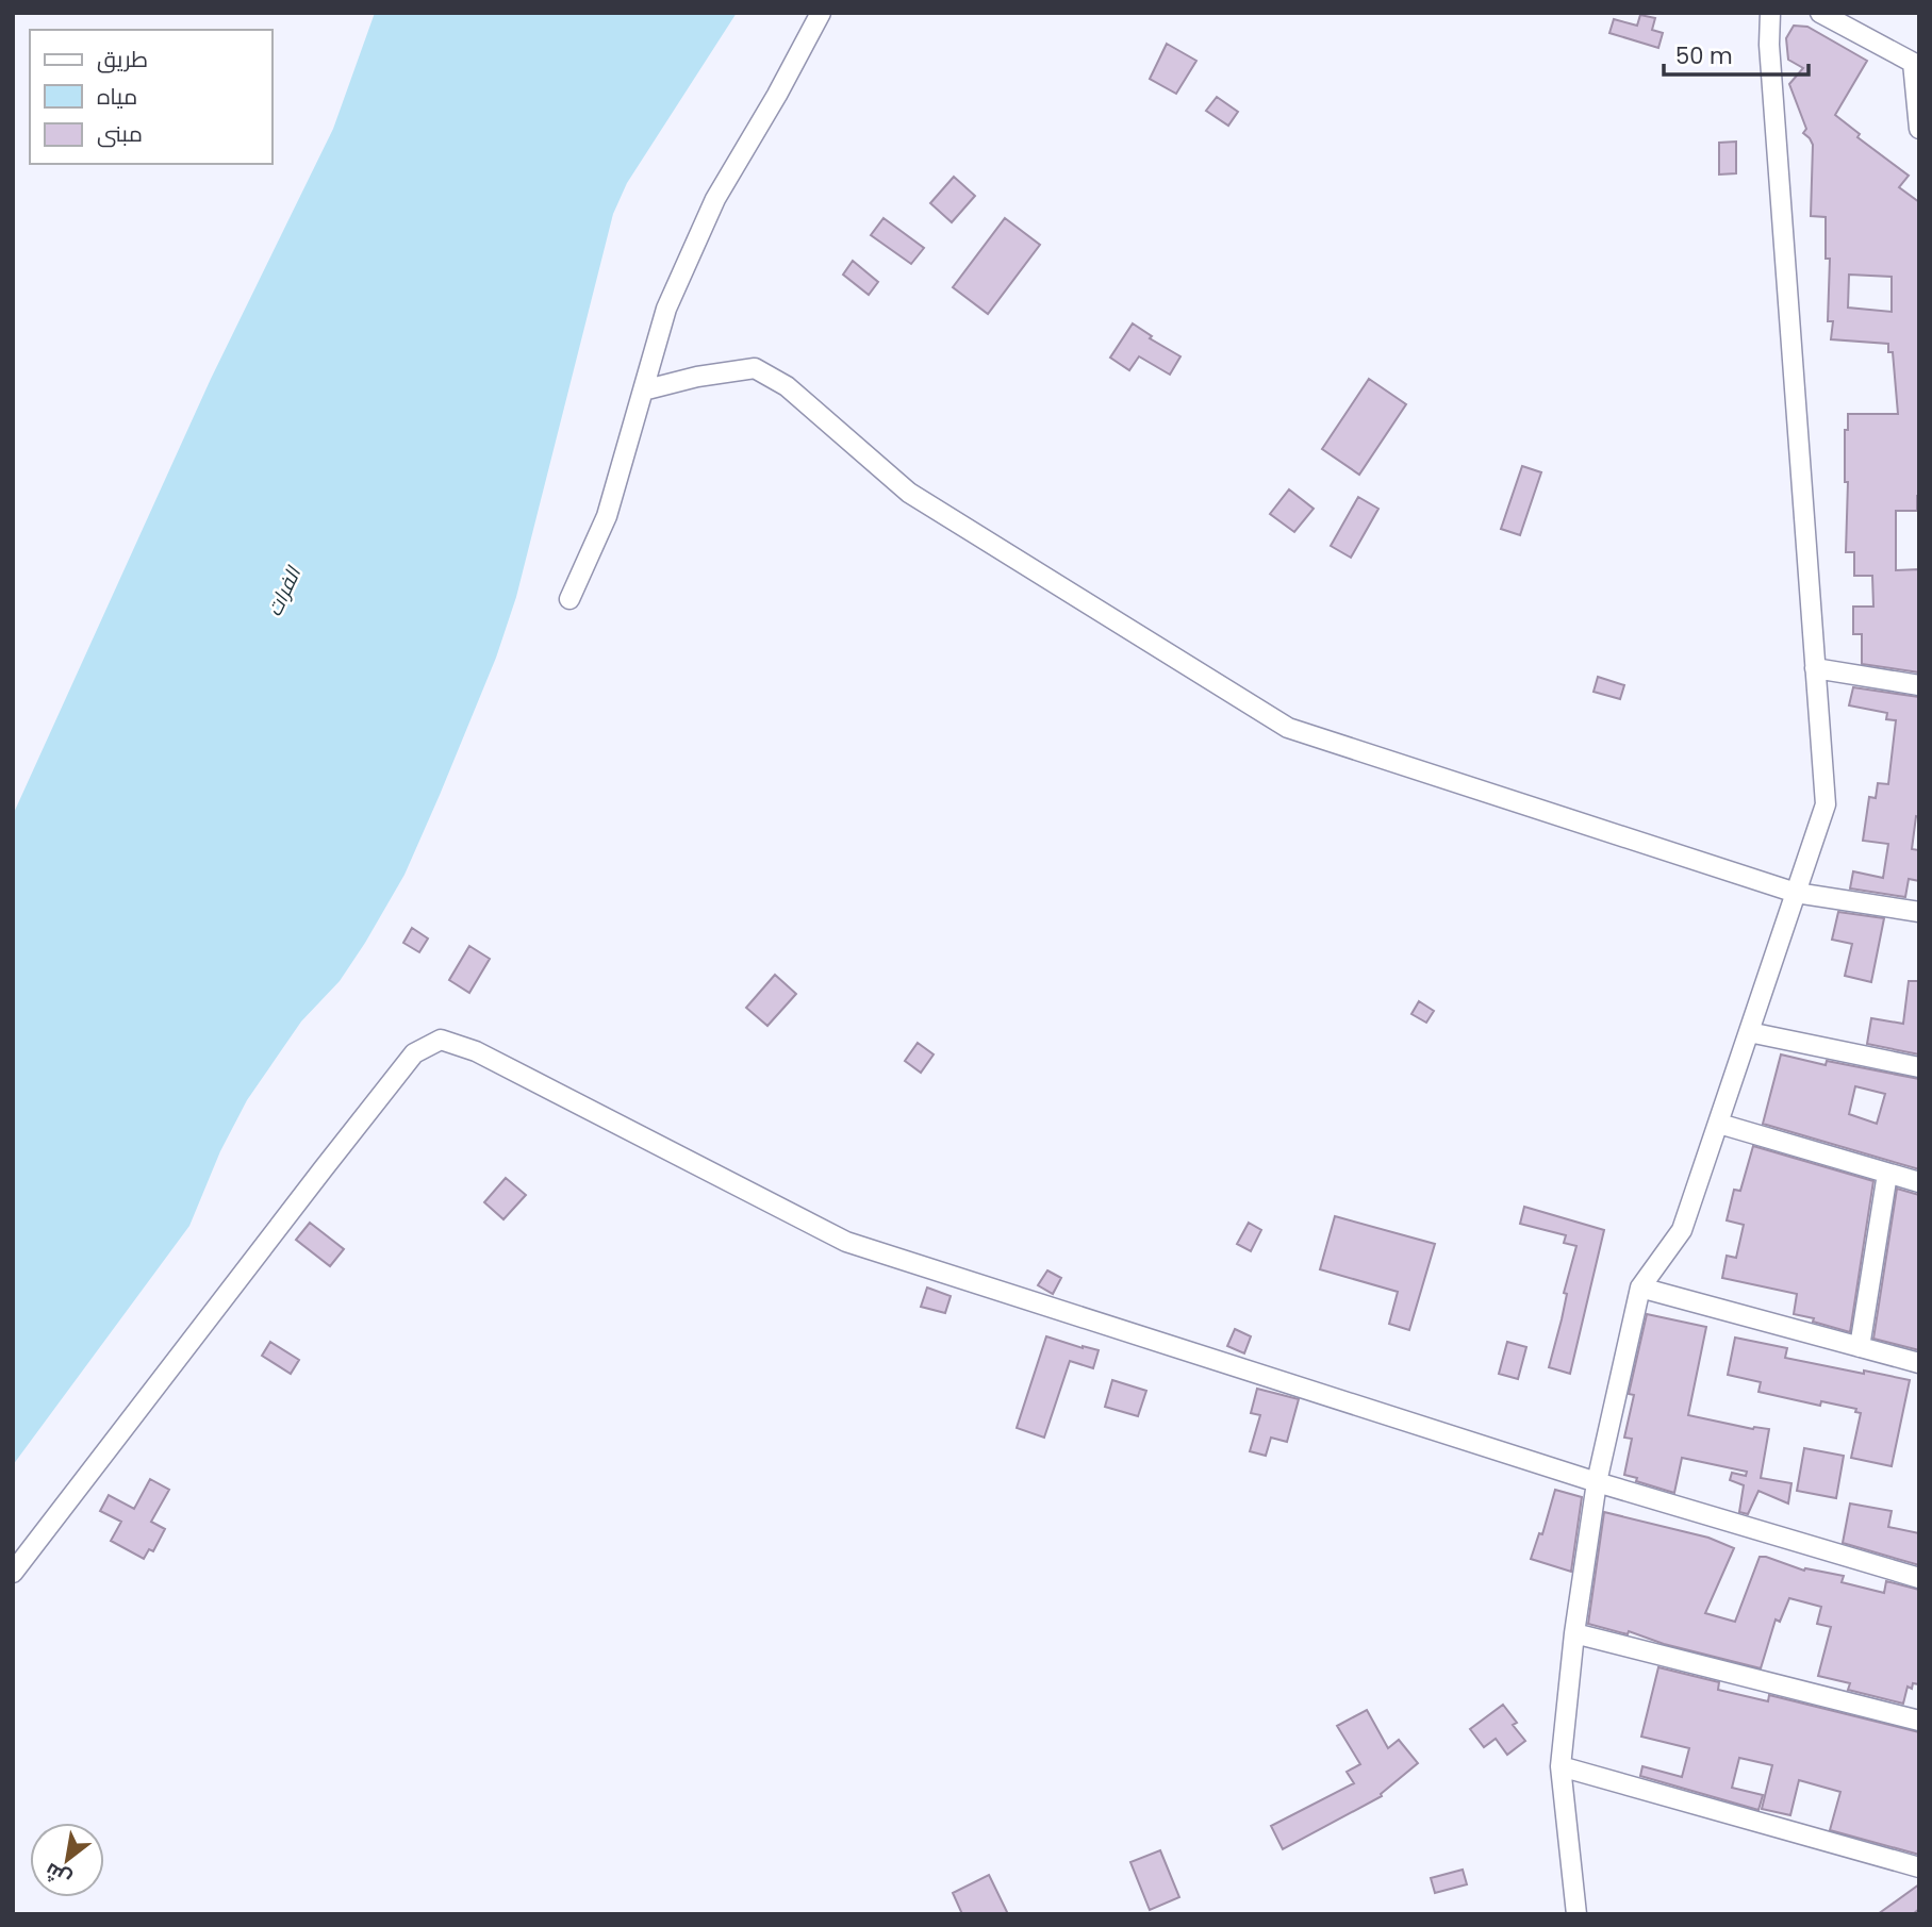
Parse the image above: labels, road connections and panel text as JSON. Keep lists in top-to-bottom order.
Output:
{
  "water": ["الفرات"],
  "legend": ["طريق", "مياه", "مبنى"],
  "scale_bar": "50 m",
  "north": "bottom left"
}
